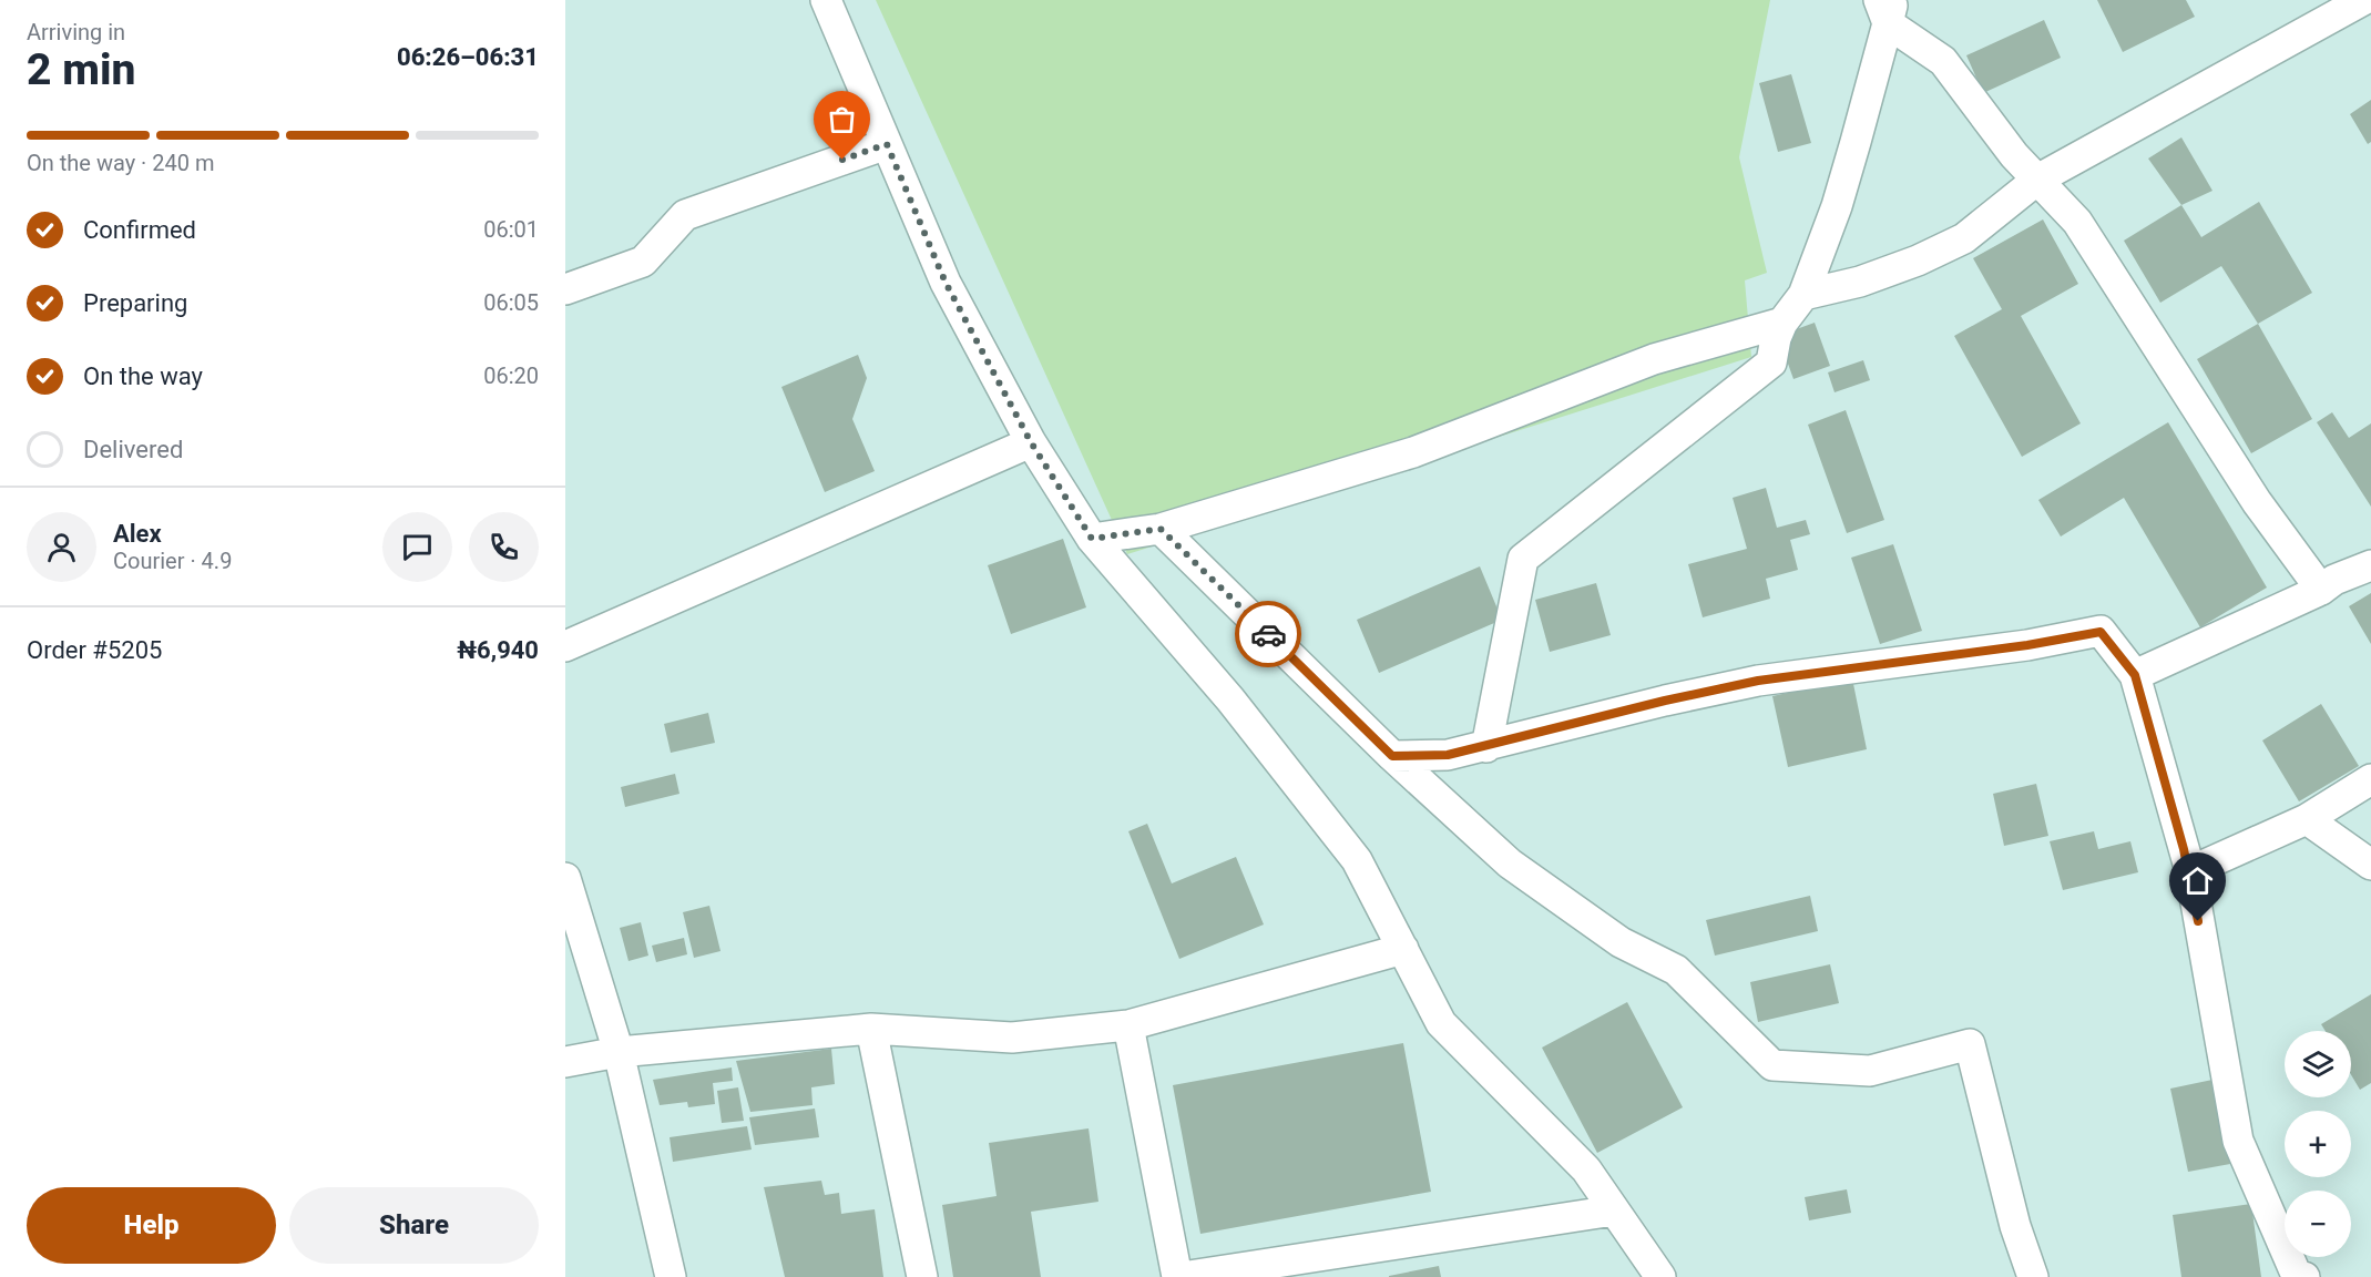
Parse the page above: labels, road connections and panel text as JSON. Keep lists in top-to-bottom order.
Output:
{
  "page": {
    "heading": ["2 min", "Arriving in", "06:26–06:31"],
    "panel": [
      "Alex",
      "Courier · 4.9",
      "Order #5205",
      "₦6,940"
    ],
    "bar": "On the way · 240 m",
    "list": [
      ["Confirmed", "06:01"],
      ["Preparing", "06:05"],
      ["On the way", "06:20"],
      "Delivered"
    ],
    "map_buttons": ["+", "−"],
    "buttons": ["Help", "Share"]
  }
}
